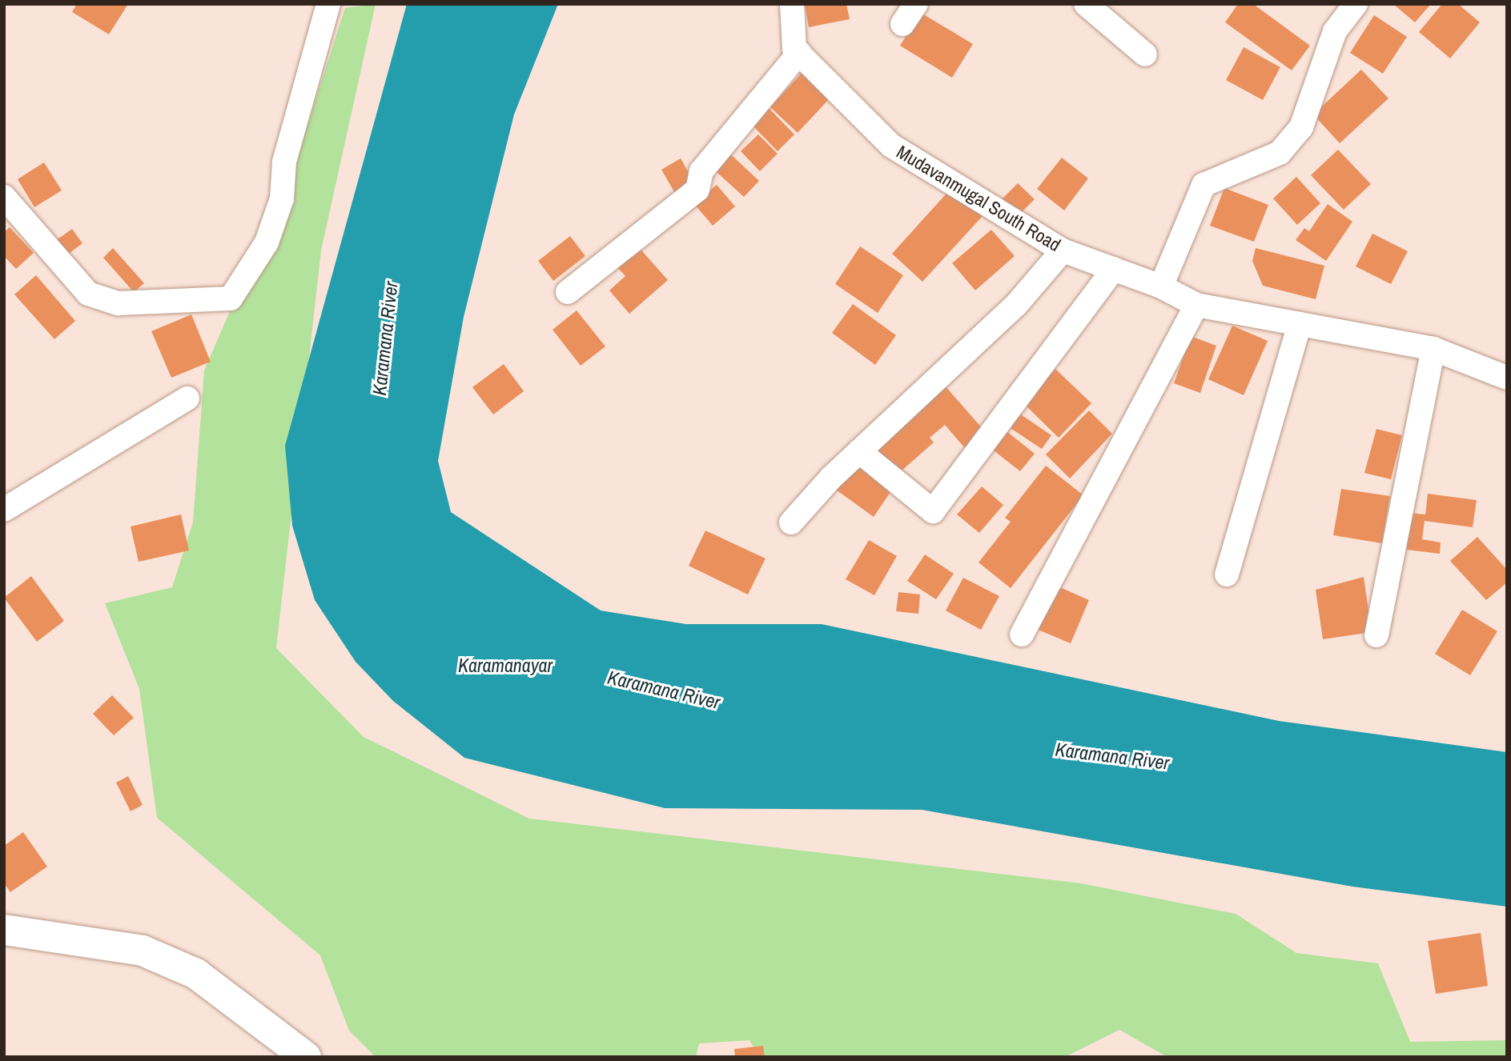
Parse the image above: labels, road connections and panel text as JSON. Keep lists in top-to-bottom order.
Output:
{
  "streets": {
    "street": ["Mudavanmugal South Road"]
  },
  "water": ["Karamana River", "Karamanayar"]
}
